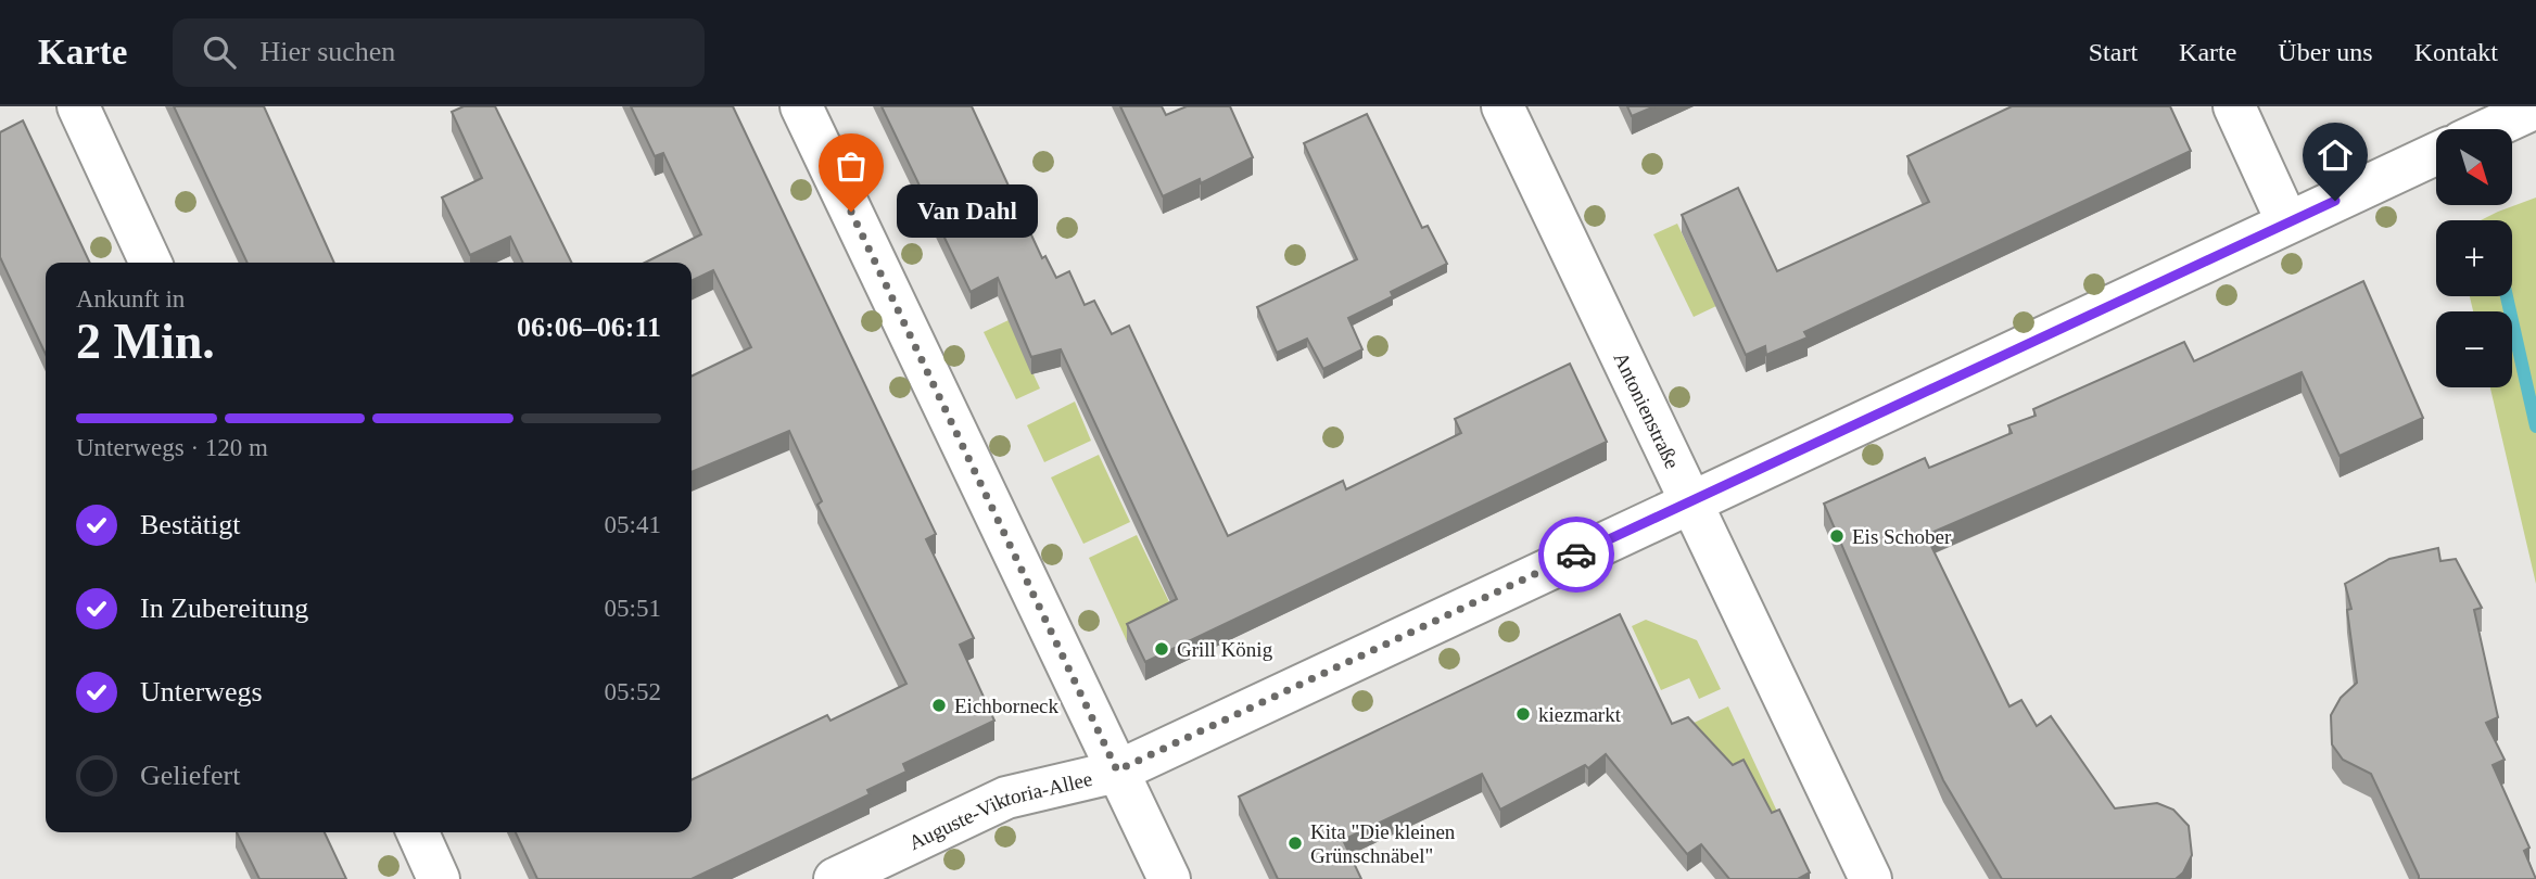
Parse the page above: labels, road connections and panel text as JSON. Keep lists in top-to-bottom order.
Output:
{
  "streets": {
    "street": ["Antonienstraße", "Auguste-Viktoria-Allee"]
  },
  "crossings": [
    ["Antonienstraße", "Auguste-Viktoria-Allee"]
  ],
  "places": [
    "Van Dahl",
    "Eis Schober",
    "Grill König",
    "Eichborneck",
    "kiezmarkt",
    "Kita \"Die kleinen Grünschnäbel\""
  ],
  "north": "bottom right",
  "page": {
    "header": "Karte",
    "search": "Hier suchen",
    "nav": [
      "Start",
      "Karte",
      "Über uns",
      "Kontakt"
    ],
    "map_buttons": ["+", "−"],
    "bubble": "Van Dahl",
    "heading": ["2 Min.", "Ankunft in", "06:06–06:11"],
    "bar": "Unterwegs · 120 m",
    "list": [
      ["Bestätigt", "05:41"],
      ["In Zubereitung", "05:51"],
      ["Unterwegs", "05:52"],
      "Geliefert"
    ]
  }
}
